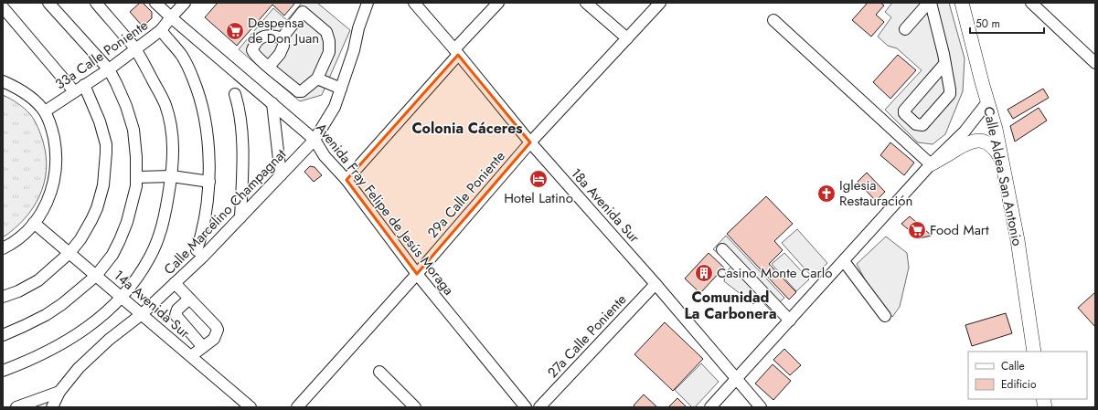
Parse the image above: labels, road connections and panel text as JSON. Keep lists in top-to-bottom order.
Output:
{
  "streets": {
    "main road": ["Calle Aldea San Antonio"],
    "street": [
      "33a Calle Poniente",
      "29a Calle Poniente",
      "18a Avenida Sur",
      "Avenida Fray Felipe de Jesús Moraga",
      "Calle Marcelino Champagnat",
      "14a Avenida Sur",
      "27a Calle Poniente"
    ]
  },
  "crossings": [
    ["33a Calle Poniente", "Avenida Fray Felipe de Jesús Moraga"],
    ["29a Calle Poniente", "18a Avenida Sur"],
    ["29a Calle Poniente", "Avenida Fray Felipe de Jesús Moraga"],
    ["18a Avenida Sur", "27a Calle Poniente"],
    ["Avenida Fray Felipe de Jesús Moraga", "Calle Marcelino Champagnat"],
    ["Calle Marcelino Champagnat", "14a Avenida Sur"]
  ],
  "districts": ["Colonia Cáceres", "Comunidad La Carbonera"],
  "places": {
    "supermarket": ["Despensa de Don Juan", "Food Mart"],
    "hotel": ["Hotel Latino"],
    "church": ["Iglesia Restauración"],
    "building": ["Casino Monte Carlo"]
  },
  "legend": ["Calle", "Edificio"],
  "scale_bar": "50 m"
}
